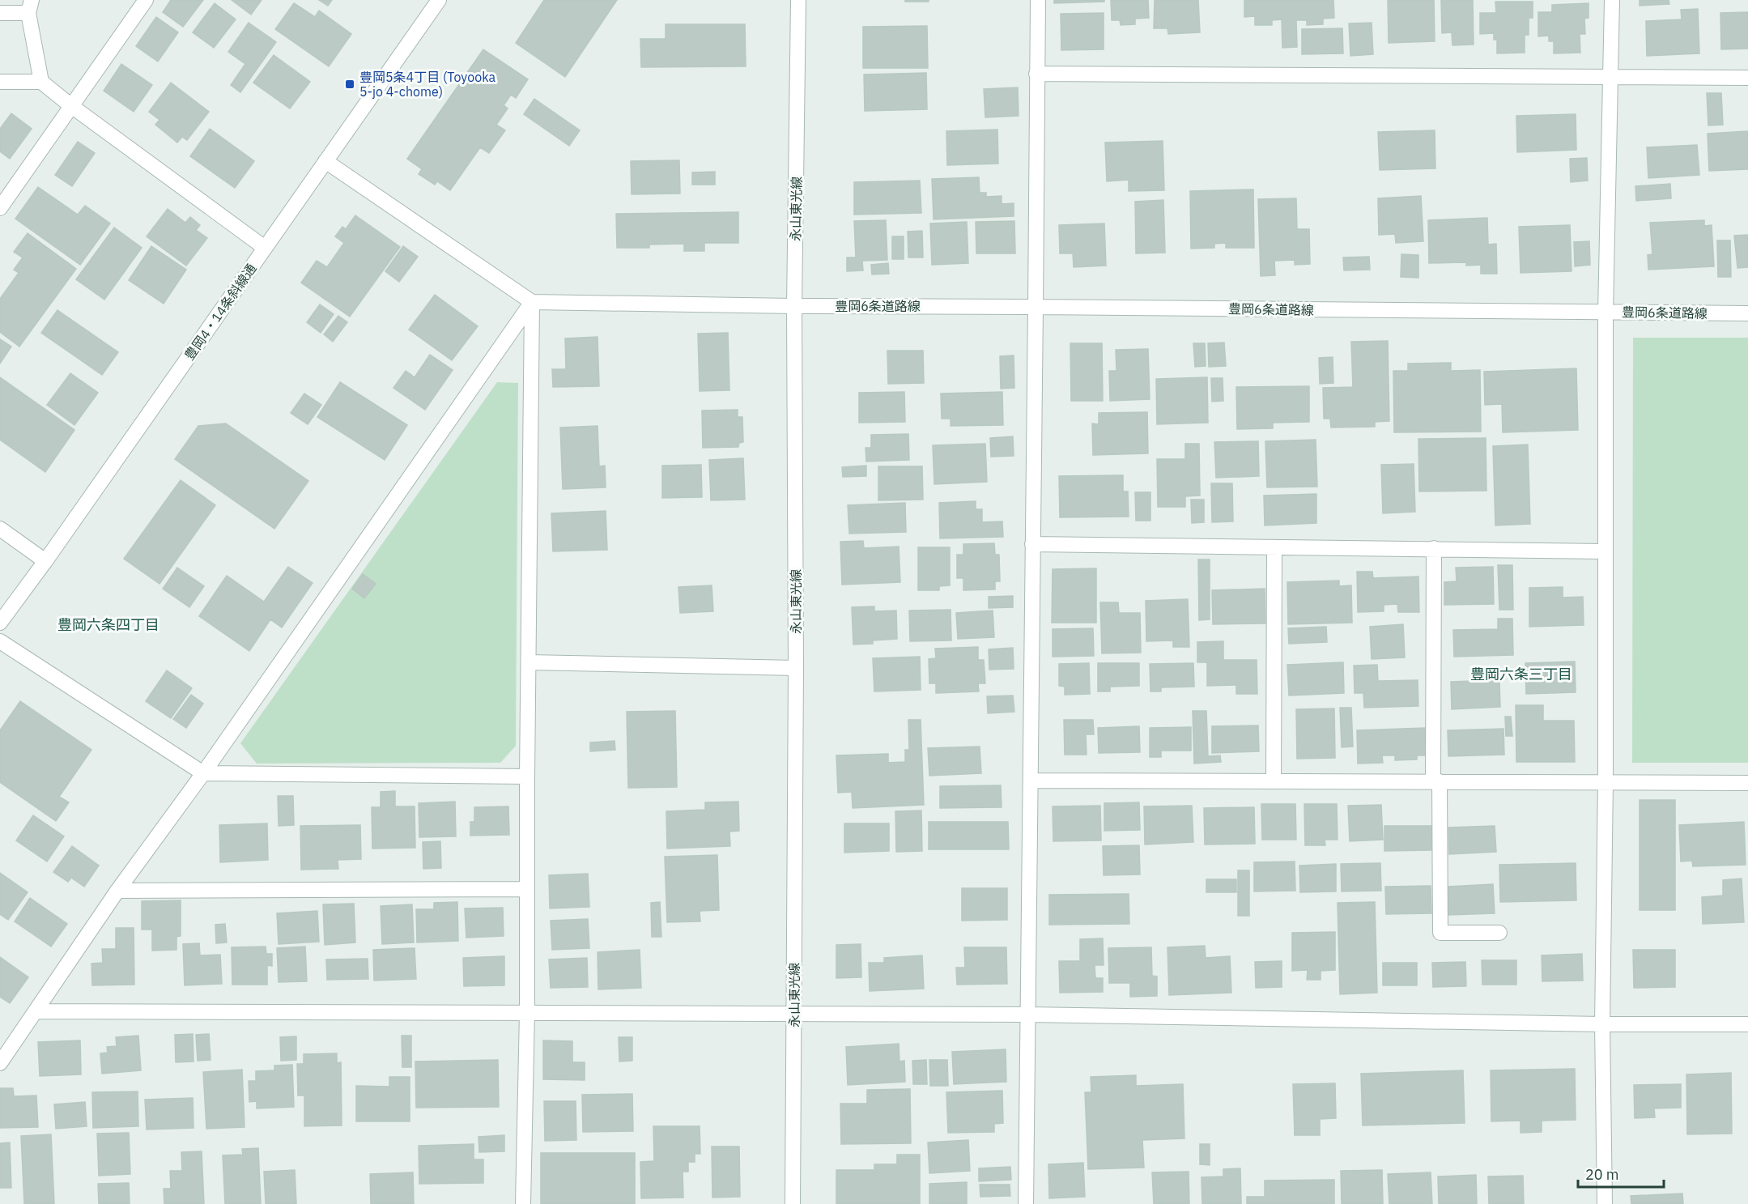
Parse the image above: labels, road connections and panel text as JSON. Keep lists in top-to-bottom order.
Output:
{
  "streets": {
    "street": ["永山東光線", "豊岡6条道路線", "豊岡4・14条斜線通"]
  },
  "crossings": [
    ["永山東光線", "豊岡6条道路線"]
  ],
  "districts": ["豊岡六条四丁目", "豊岡六条三丁目"],
  "places": {
    "transit": ["豊岡5条4丁目 (Toyooka 5-jo 4-chome)"]
  },
  "scale_bar": "20 m"
}
